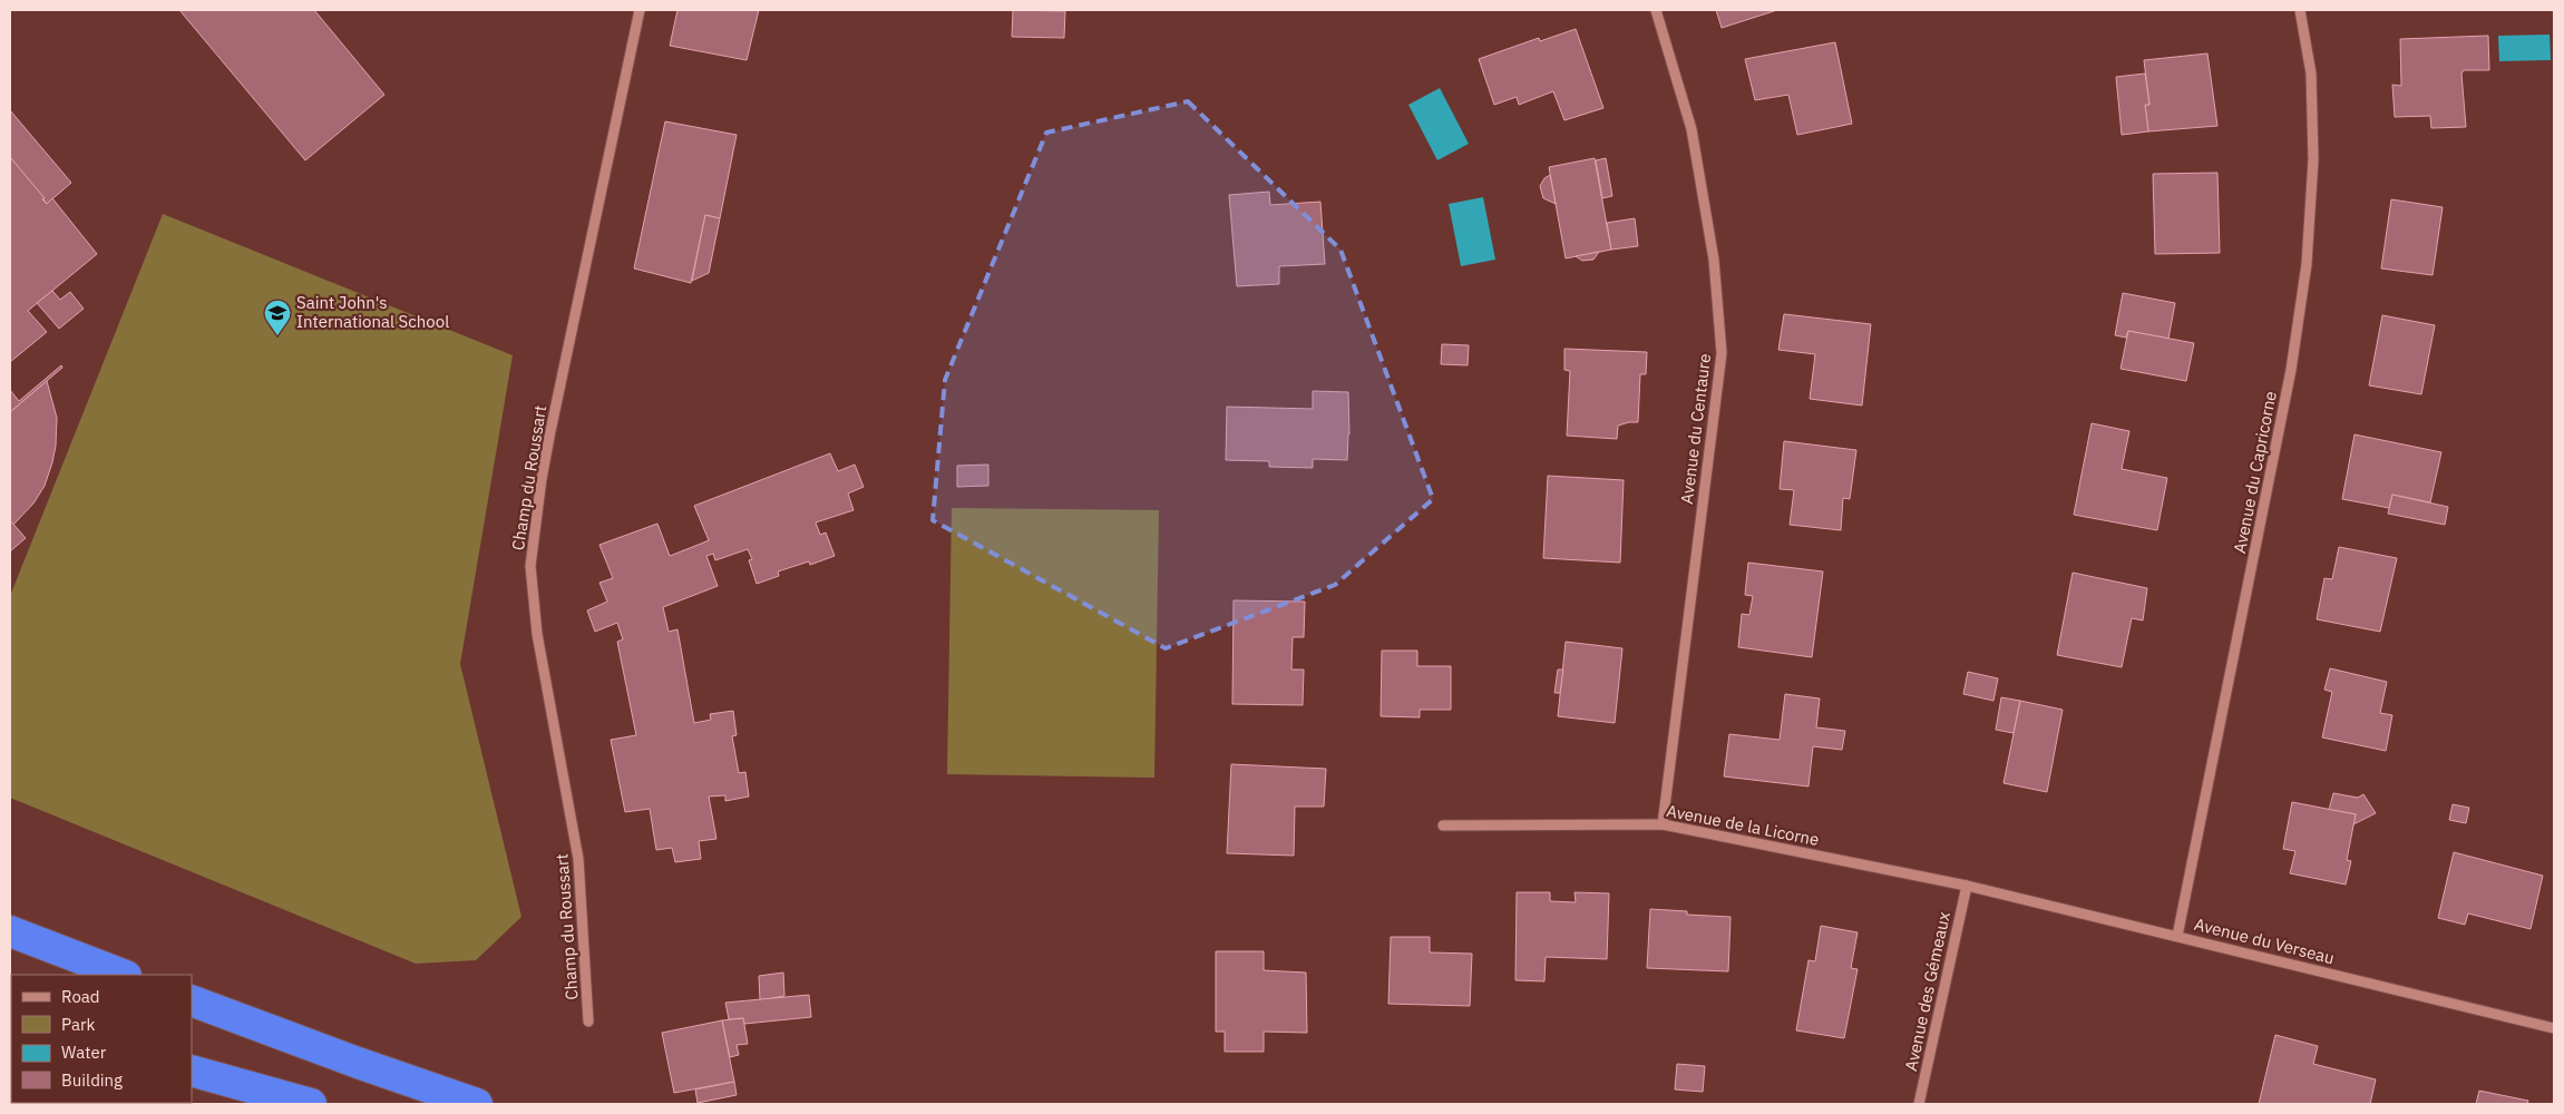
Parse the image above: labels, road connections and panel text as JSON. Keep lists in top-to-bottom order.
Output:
{
  "streets": {
    "street": [
      "Avenue du Centaure",
      "Avenue du Capricorne",
      "Champ du Roussart",
      "Avenue de la Licorne",
      "Avenue du Verseau",
      "Avenue des Gémeaux"
    ]
  },
  "crossings": [
    ["Avenue du Centaure", "Avenue de la Licorne"],
    ["Avenue du Capricorne", "Avenue du Verseau"],
    ["Avenue de la Licorne", "Avenue du Verseau"],
    ["Avenue de la Licorne", "Avenue des Gémeaux"],
    ["Avenue du Verseau", "Avenue des Gémeaux"]
  ],
  "places": {
    "school or university": ["Saint John's International School"]
  },
  "legend": [
    "Road",
    "Park",
    "Water",
    "Building"
  ]
}
